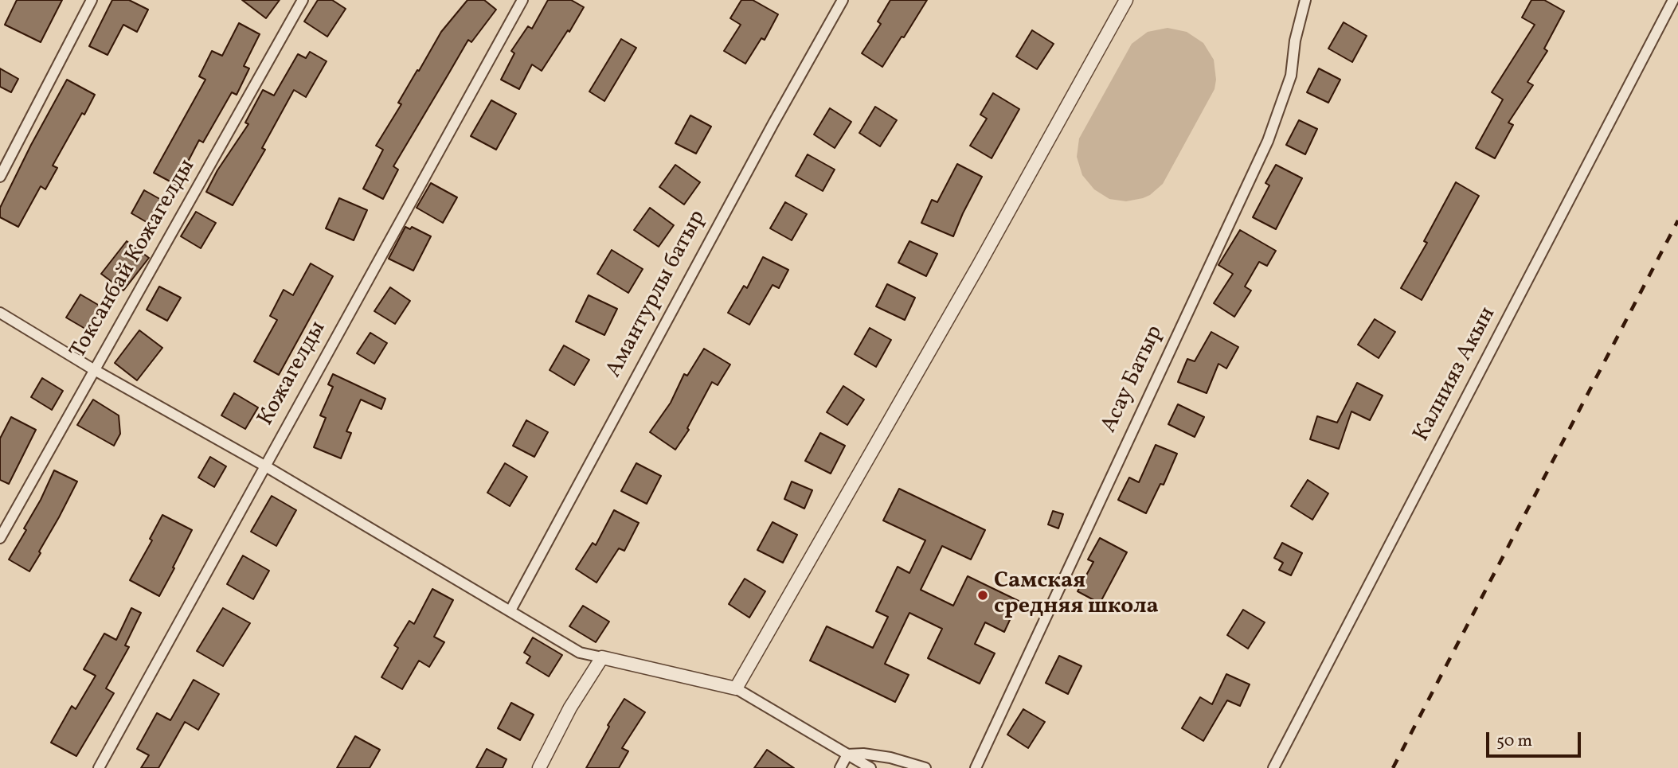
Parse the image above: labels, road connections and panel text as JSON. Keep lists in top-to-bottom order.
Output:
{
  "streets": {
    "street": [
      "Токсанбай Кожагелды",
      "Амантурлы батыр",
      "Кожагелды",
      "Калнияз Акын",
      "Асау Батыр"
    ]
  },
  "places": ["Самская средняя школа"],
  "scale_bar": "50 m"
}
